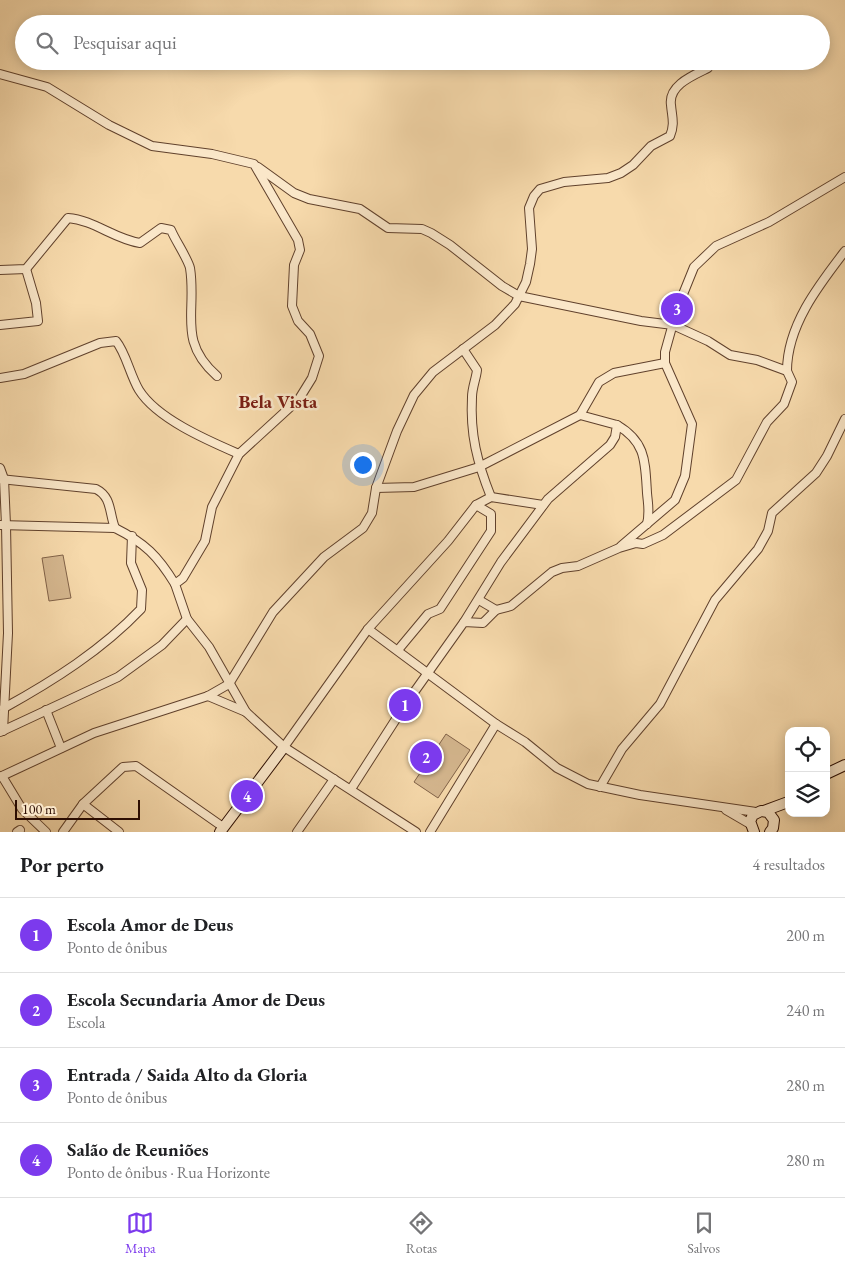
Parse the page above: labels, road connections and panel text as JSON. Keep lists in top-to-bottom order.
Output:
{
  "districts": ["Bela Vista"],
  "scale_bar": "100 m",
  "page": {
    "search": "Pesquisar aqui",
    "pins": [
      "3",
      "1",
      "2",
      "4"
    ],
    "scale": "100 m",
    "heading": ["Por perto", "4 resultados"],
    "list": [
      {
        "mark": "1",
        "name": "Escola Amor de Deus",
        "note": "Ponto de ônibus",
        "value": "200 m"
      },
      {
        "mark": "2",
        "name": "Escola Secundaria Amor de Deus",
        "note": "Escola",
        "value": "240 m"
      },
      {
        "mark": "3",
        "name": "Entrada / Saida Alto da Gloria",
        "note": "Ponto de ônibus",
        "value": "280 m"
      },
      {
        "mark": "4",
        "name": "Salão de Reuniões",
        "note": "Ponto de ônibus · Rua Horizonte",
        "value": "280 m"
      }
    ],
    "nav": ["Mapa", "Rotas", "Salvos"]
  }
}
